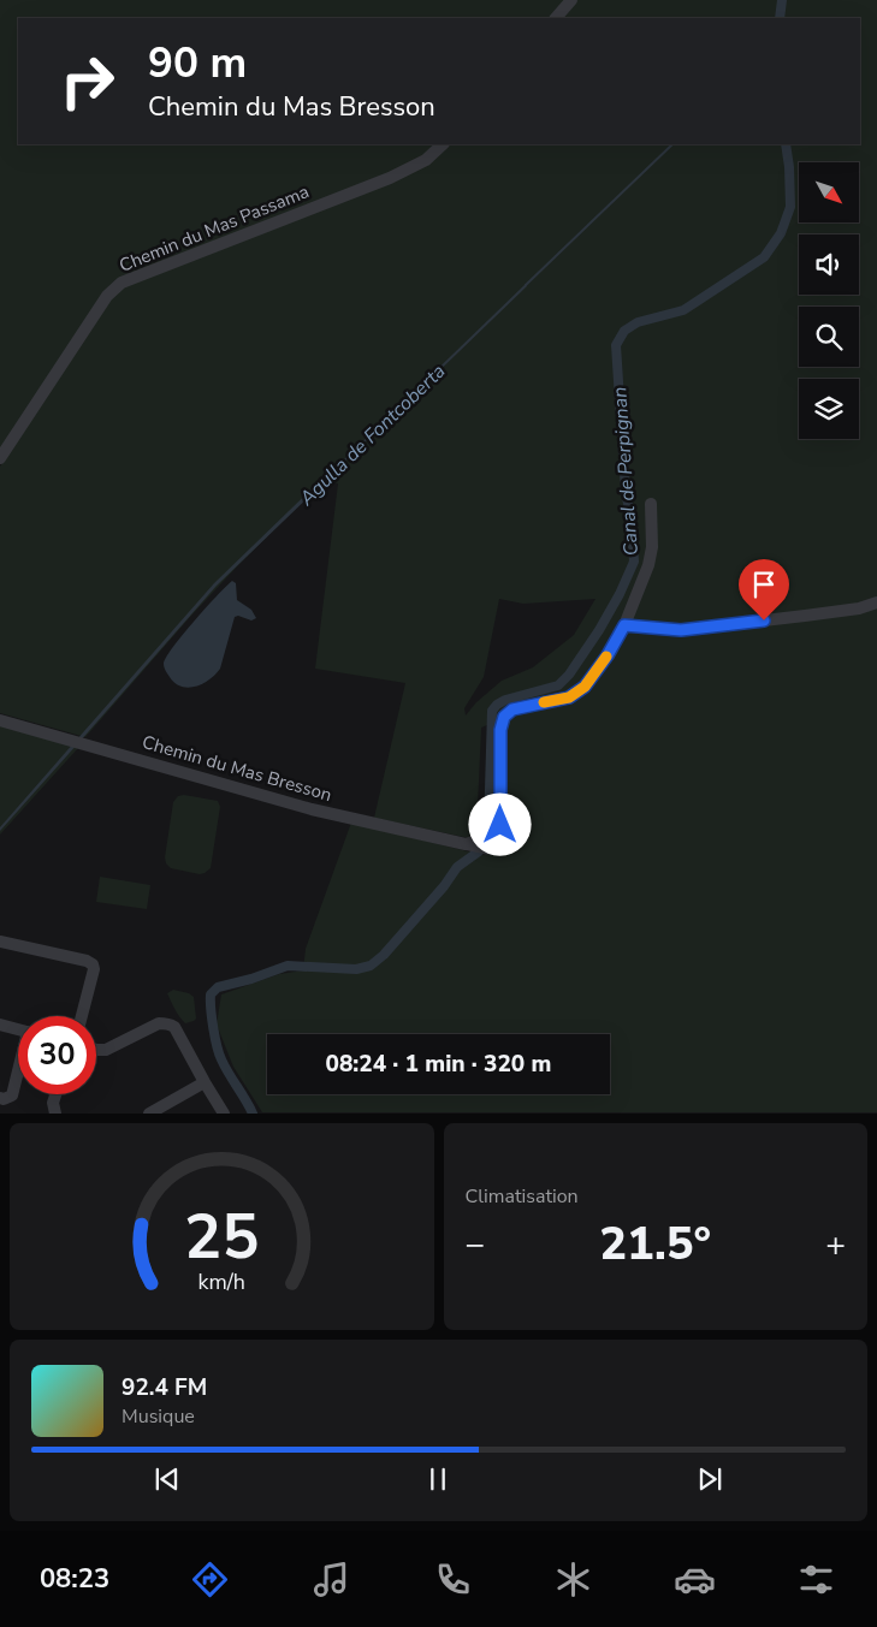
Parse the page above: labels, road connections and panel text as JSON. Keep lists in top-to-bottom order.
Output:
{
  "streets": {
    "street": ["Chemin du Mas Passama", "Chemin du Mas Bresson"]
  },
  "water": ["Agulla de Fontcoberta", "Canal de Perpignan"],
  "north": "bottom right",
  "page": {
    "turn": ["90 m", "Chemin du Mas Bresson"],
    "limit": "30",
    "trip": "08:24 · 1 min · 320 m",
    "tile": "Climatisation",
    "heat": ["−", "21.5°", "+"],
    "song": ["92.4 FM", "Musique"],
    "tabs": "08:23",
    "gauge": ["25", "km/h"]
  }
}
